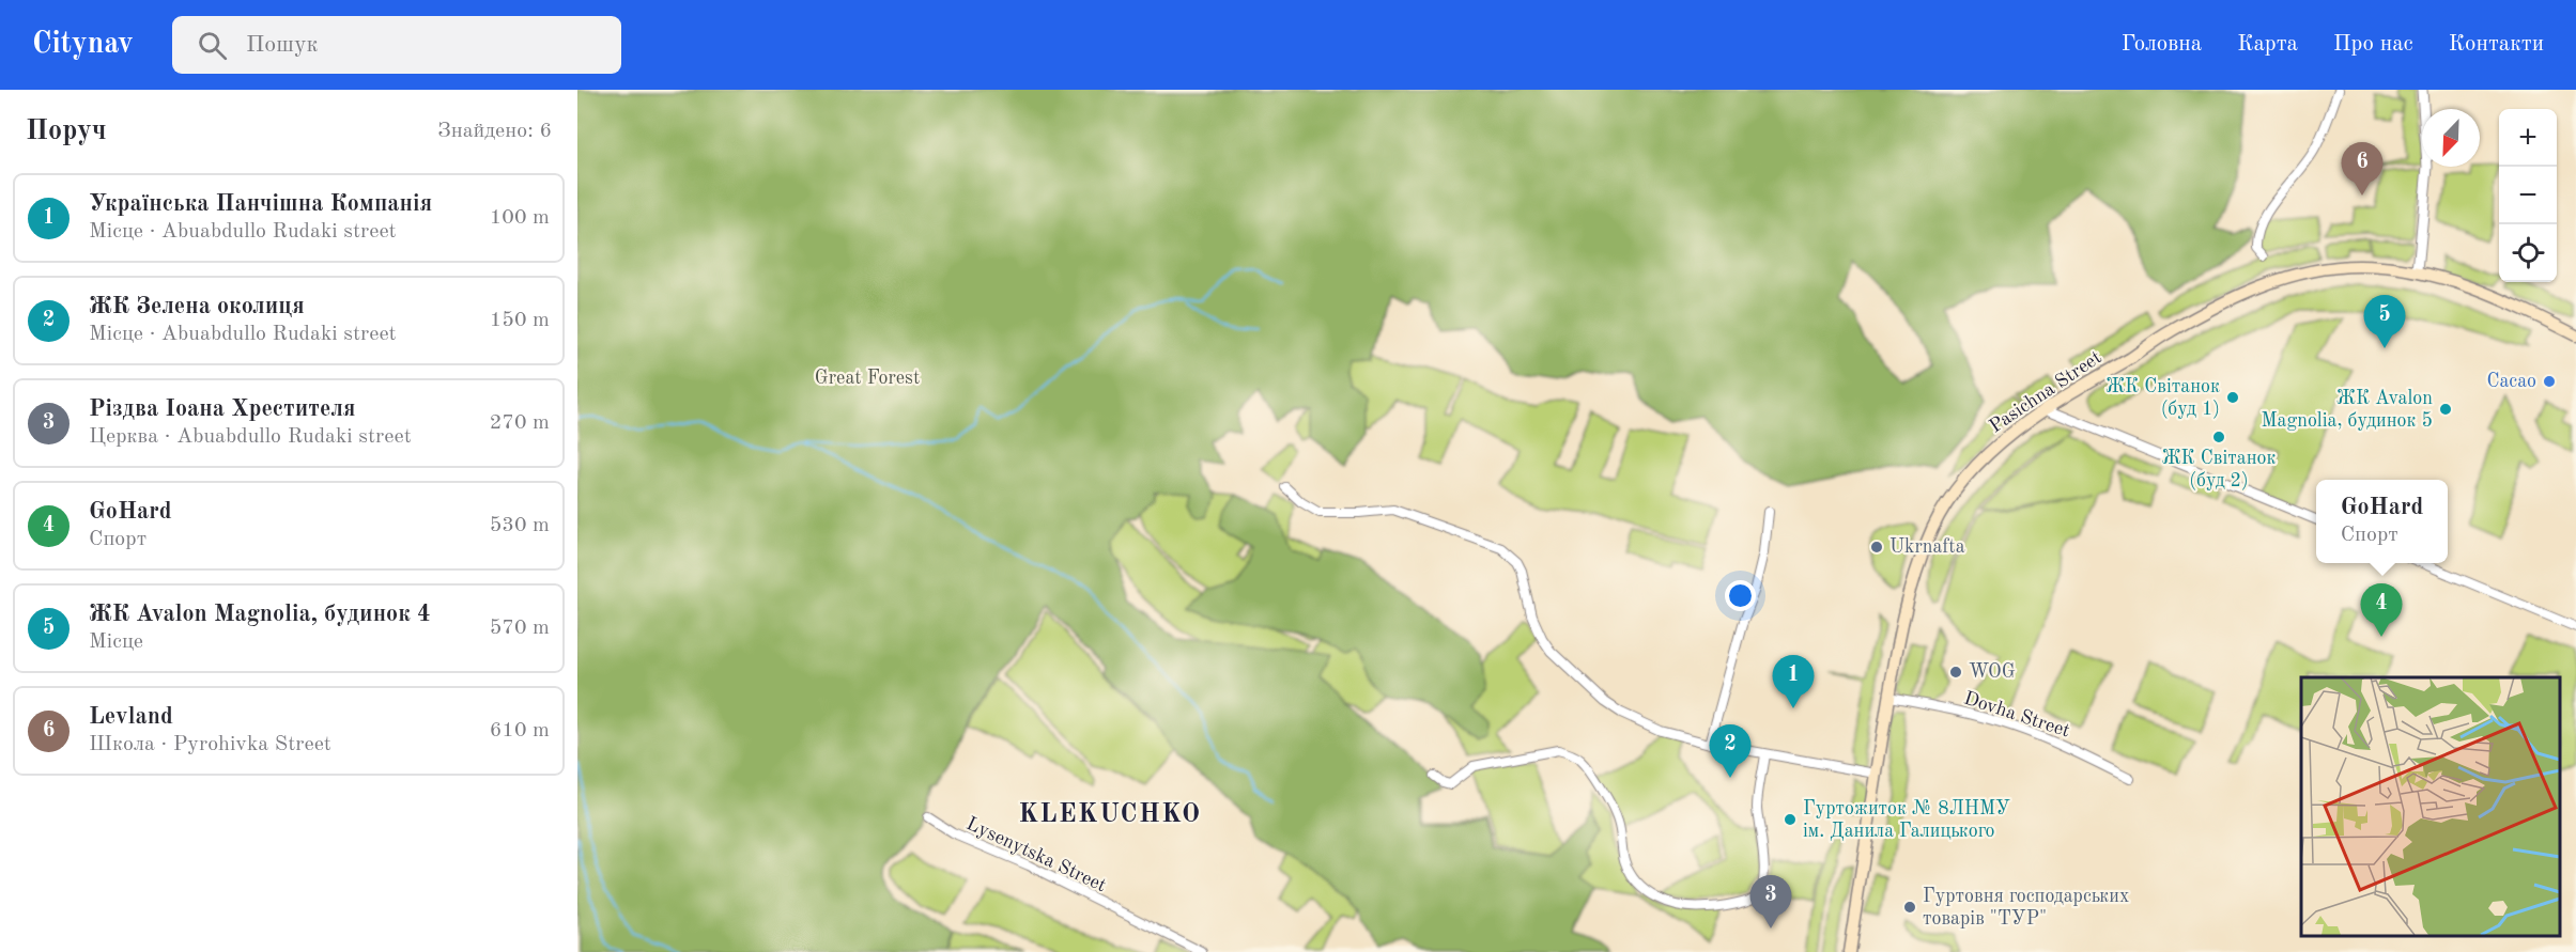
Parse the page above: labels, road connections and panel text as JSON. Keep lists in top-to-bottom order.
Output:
{
  "streets": {
    "main road": ["Pasichna Street"],
    "street": ["Dovha Street", "Lysenytska Street"]
  },
  "crossings": [
    ["Pasichna Street", "Dovha Street"]
  ],
  "districts": ["KLEKUCHKO"],
  "parks": ["Great Forest"],
  "places": [
    "Cacao",
    "ЖК Світанок (буд 1)",
    "ЖК Avalon Magnolia, будинок 5",
    "ЖК Світанок (буд 2)",
    "Ukrnafta",
    "WOG",
    "Гуртожиток № 8ЛНМУ ім. Данила Галицького",
    "Гуртовня господарських товарів \"ТУР\""
  ],
  "north": "bottom left",
  "page": {
    "header": "Citynav",
    "search": "Пошук",
    "nav": [
      "Головна",
      "Карта",
      "Про нас",
      "Контакти"
    ],
    "heading": ["Поруч", "Знайдено: 6"],
    "map_buttons": ["+", "−"],
    "pins": [
      "6",
      "5",
      "4",
      "1",
      "2",
      "3"
    ],
    "list": [
      {
        "mark": "1",
        "name": "Українська Панчішна Компанія",
        "note": "Місце · Abuabdullo Rudaki street",
        "value": "100 m"
      },
      {
        "mark": "2",
        "name": "ЖК Зелена околиця",
        "note": "Місце · Abuabdullo Rudaki street",
        "value": "150 m"
      },
      {
        "mark": "3",
        "name": "Різдва Іоана Хрестителя",
        "note": "Церква · Abuabdullo Rudaki street",
        "value": "270 m"
      },
      {
        "mark": "4",
        "name": "GoHard",
        "note": "Спорт",
        "value": "530 m"
      },
      {
        "mark": "5",
        "name": "ЖК Avalon Magnolia, будинок 4",
        "note": "Місце",
        "value": "570 m"
      },
      {
        "mark": "6",
        "name": "Levland",
        "note": "Школа · Pyrohivka Street",
        "value": "610 m"
      }
    ],
    "popup": ["GoHard", "Спорт"]
  }
}
